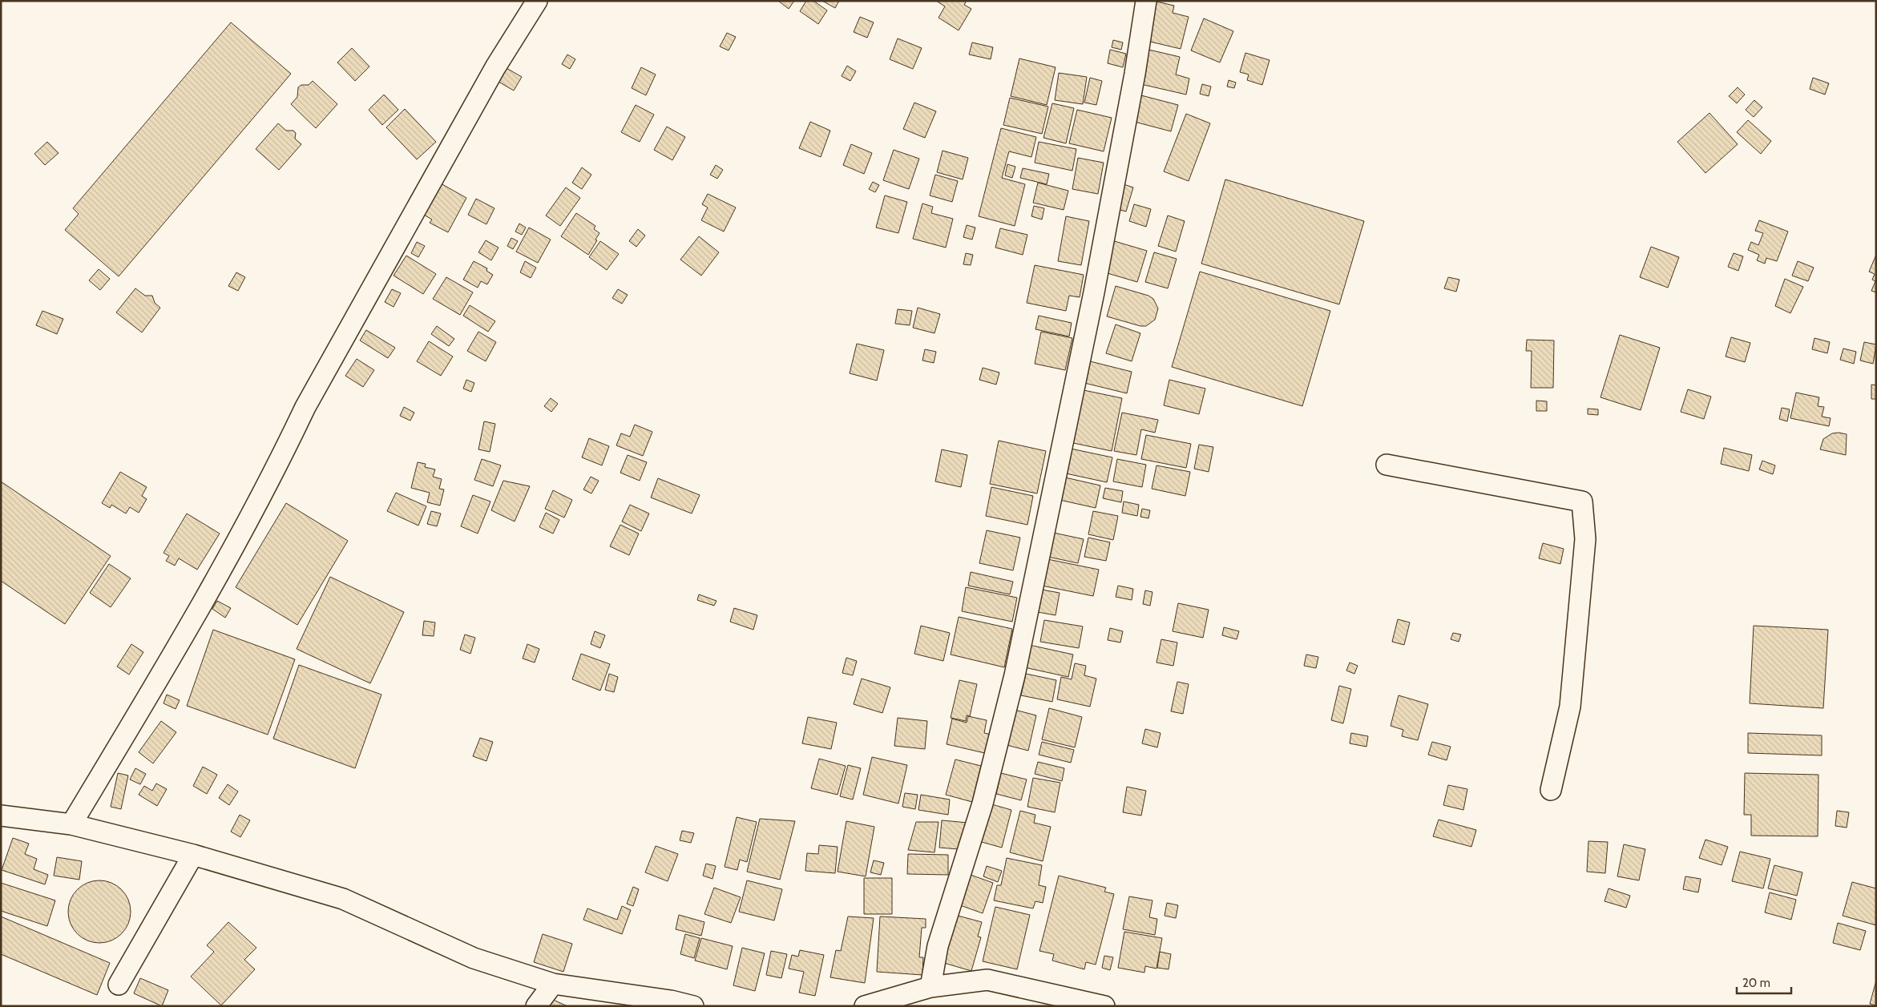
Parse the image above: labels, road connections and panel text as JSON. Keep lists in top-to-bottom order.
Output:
{
  "scale_bar": "20 m"
}
